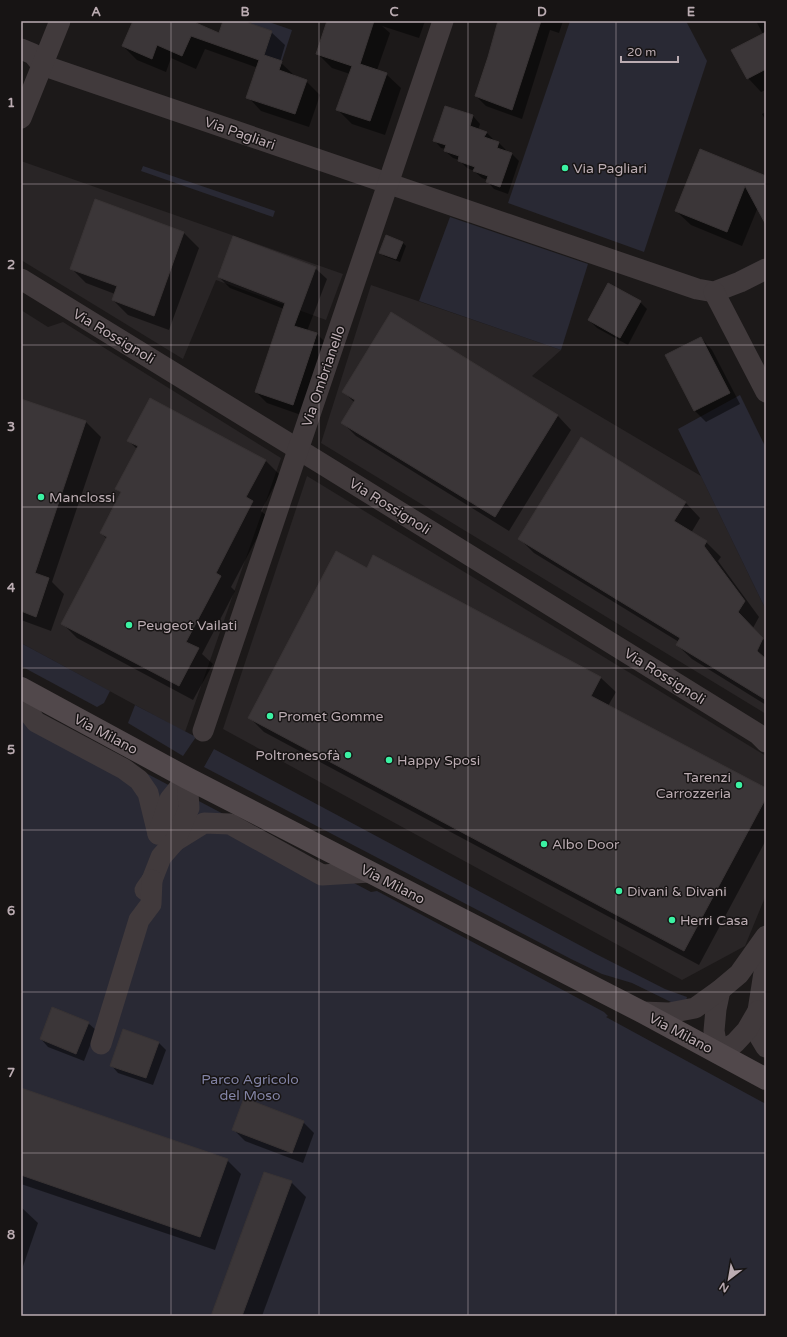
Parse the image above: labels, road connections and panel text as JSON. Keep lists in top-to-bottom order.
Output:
{
  "streets": {
    "main road": ["Via Milano"],
    "street": ["Via Pagliari", "Via Rossignoli", "Via Ombrianello"]
  },
  "crossings": [
    ["Via Pagliari", "Via Ombrianello"],
    ["Via Rossignoli", "Via Ombrianello"]
  ],
  "parks": ["Parco Agricolo del Moso"],
  "places": [
    "Via Pagliari",
    "Manclossi",
    "Peugeot Vailati",
    "Promet Gomme",
    "Poltronesofà",
    "Happy Sposi",
    "Tarenzi Carrozzeria",
    "Albo Door",
    "Divani & Divani",
    "Herri Casa"
  ],
  "scale_bar": "20 m",
  "north": "bottom left",
  "grid": {
    "columns": [
      "A",
      "B",
      "C",
      "D",
      "E"
    ],
    "rows": [
      "1",
      "2",
      "3",
      "4",
      "5",
      "6",
      "7",
      "8"
    ]
  }
}
